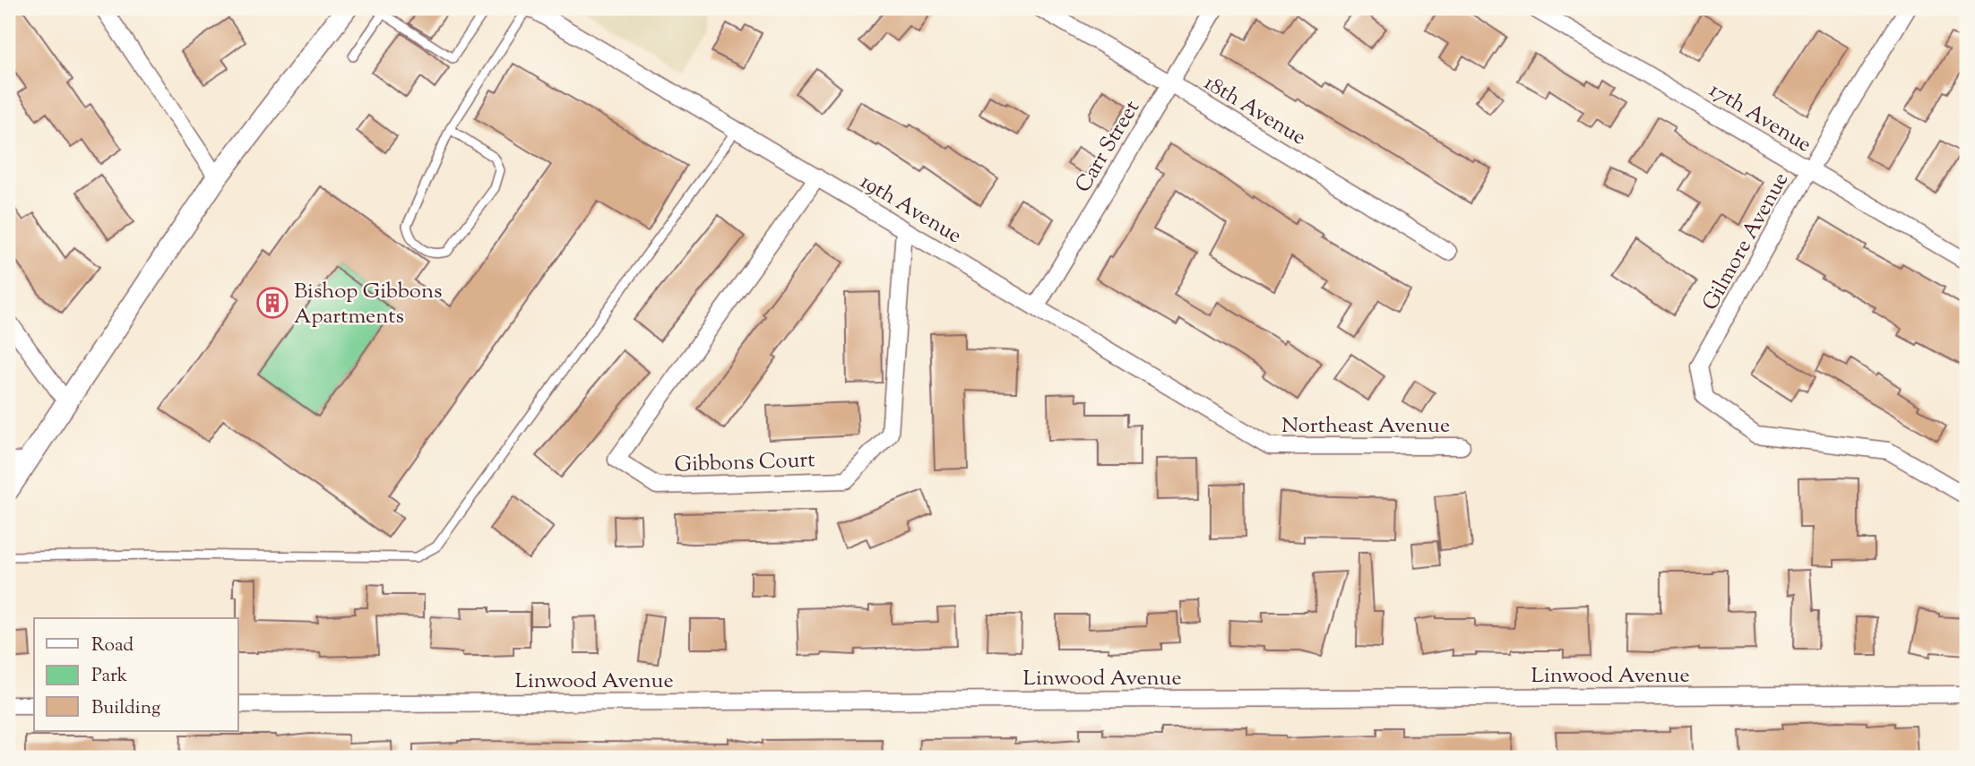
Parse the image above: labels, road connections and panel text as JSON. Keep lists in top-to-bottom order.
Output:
{
  "streets": {
    "street": [
      "18th Avenue",
      "17th Avenue",
      "Carr Street",
      "19th Avenue",
      "Gilmore Avenue",
      "Northeast Avenue",
      "Gibbons Court",
      "Linwood Avenue"
    ]
  },
  "crossings": [
    ["18th Avenue", "Carr Street"],
    ["17th Avenue", "Gilmore Avenue"],
    ["Carr Street", "19th Avenue"],
    ["19th Avenue", "Northeast Avenue"],
    ["19th Avenue", "Gibbons Court"]
  ],
  "places": {
    "building": ["Bishop Gibbons Apartments"]
  },
  "legend": ["Road", "Park", "Building"]
}
